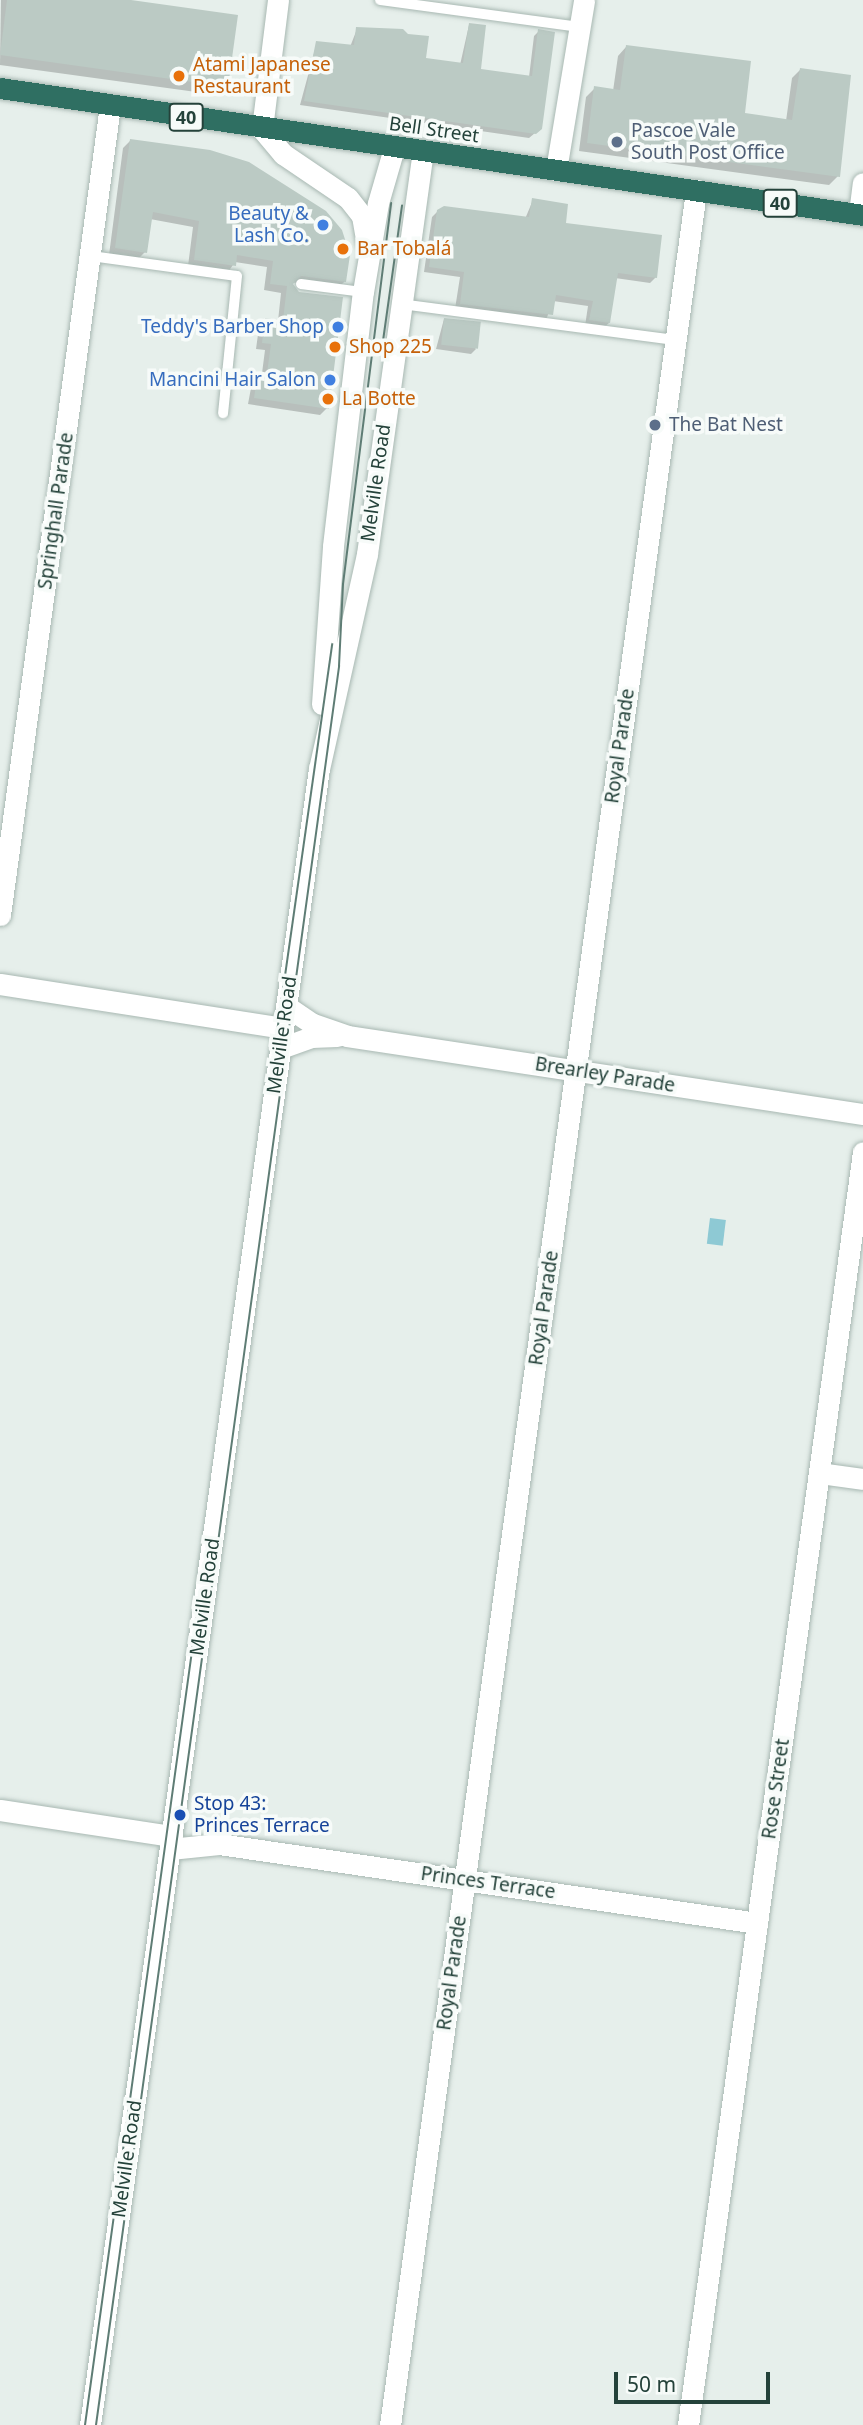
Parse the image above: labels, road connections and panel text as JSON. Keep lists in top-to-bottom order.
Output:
{
  "streets": {
    "highway": ["40", "Bell Street"],
    "street": [
      "Melville Road",
      "Springhall Parade",
      "Royal Parade",
      "Brearley Parade",
      "Rose Street",
      "Princes Terrace"
    ]
  },
  "crossings": [
    ["Bell Street", "Melville Road"],
    ["Bell Street", "Springhall Parade"],
    ["Bell Street", "Royal Parade"],
    ["Melville Road", "Brearley Parade"],
    ["Melville Road", "Princes Terrace"],
    ["Royal Parade", "Brearley Parade"],
    ["Royal Parade", "Princes Terrace"],
    ["Rose Street", "Princes Terrace"]
  ],
  "places": [
    "Atami Japanese Restaurant",
    "Pascoe Vale South Post Office",
    "Beauty & Lash Co.",
    "Bar Tobalá",
    "Teddy's Barber Shop",
    "Shop 225",
    "Mancini Hair Salon",
    "La Botte",
    "The Bat Nest",
    "Stop 43: Princes Terrace"
  ],
  "scale_bar": "50 m"
}
